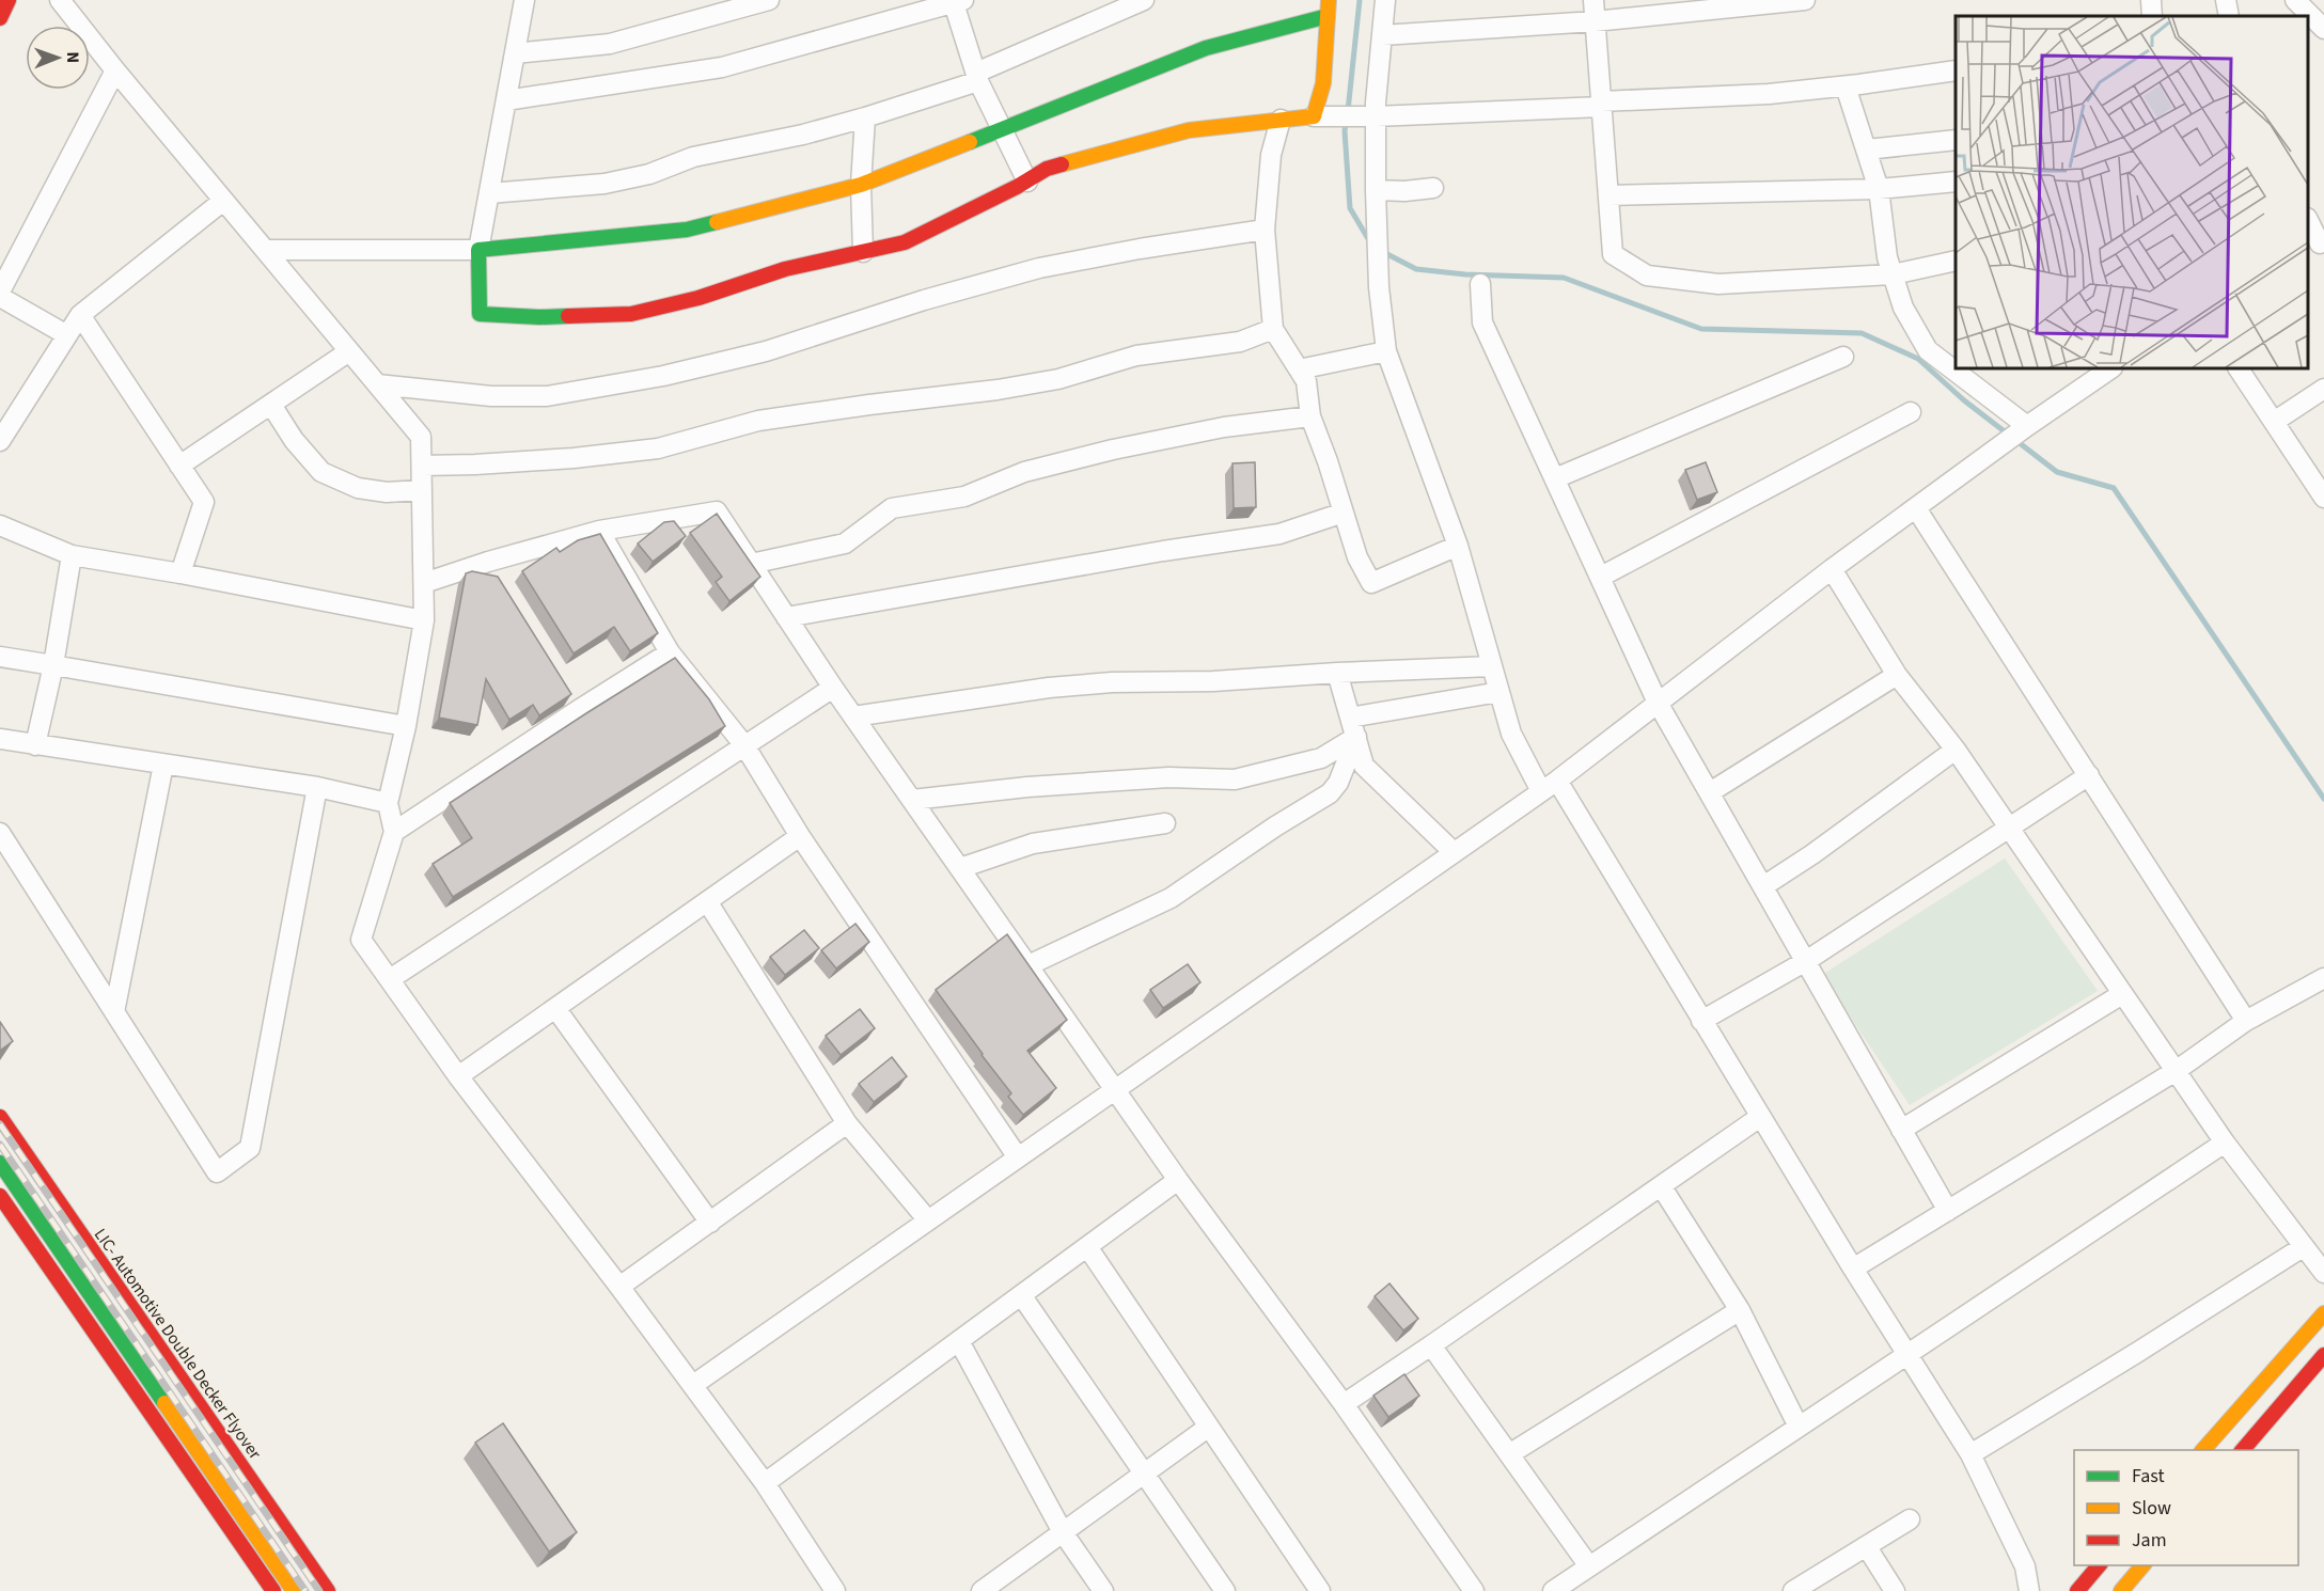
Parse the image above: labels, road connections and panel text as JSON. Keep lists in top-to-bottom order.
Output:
{
  "streets": {
    "street": ["LIC- Automotive Double Decker Flyover"]
  },
  "legend": ["Fast", "Slow", "Jam"],
  "north": "right"
}
